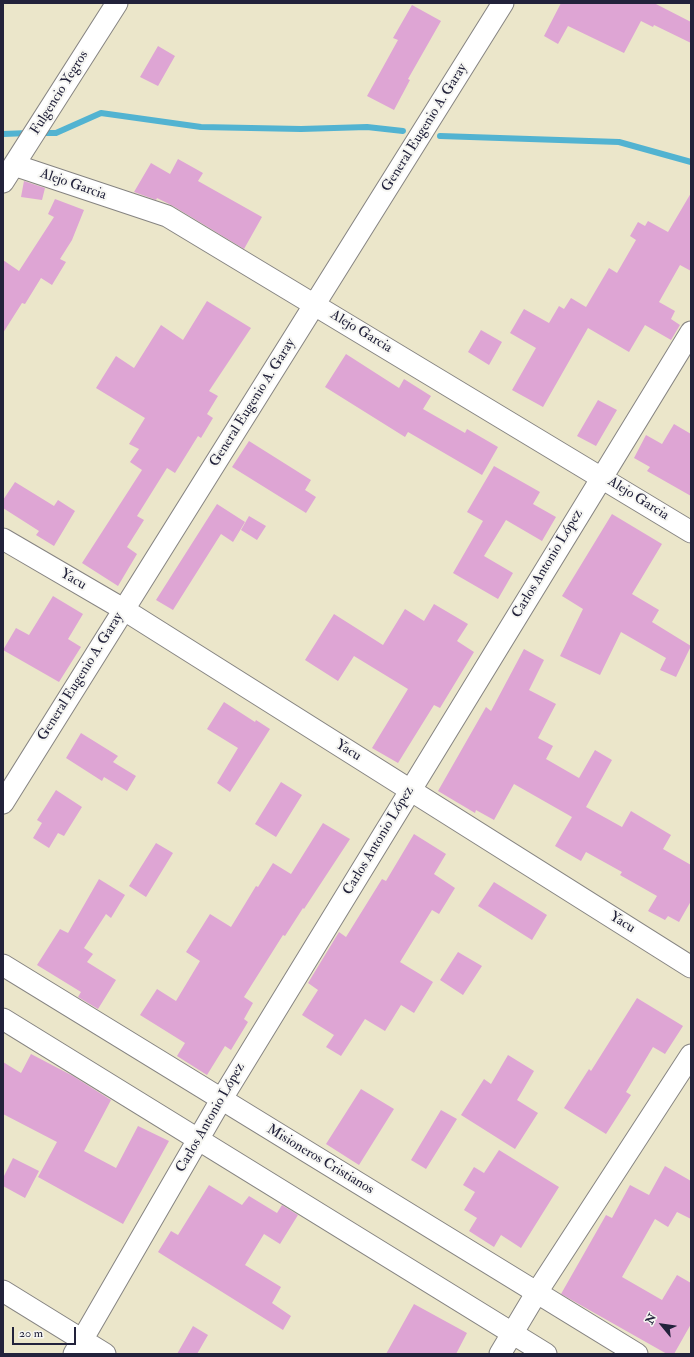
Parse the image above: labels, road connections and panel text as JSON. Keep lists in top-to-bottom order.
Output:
{
  "streets": {
    "street": [
      "Fulgencio Yegros",
      "General Eugenio A. Garay",
      "Alejo Garcia",
      "Carlos Antonio López",
      "Yacu",
      "Misioneros Cristianos"
    ]
  },
  "crossings": [
    ["Fulgencio Yegros", "Alejo Garcia"],
    ["General Eugenio A. Garay", "Alejo Garcia"],
    ["General Eugenio A. Garay", "Yacu"],
    ["Alejo Garcia", "Carlos Antonio López"],
    ["Carlos Antonio López", "Yacu"],
    ["Carlos Antonio López", "Misioneros Cristianos"]
  ],
  "scale_bar": "20 m",
  "north": "top left"
}
